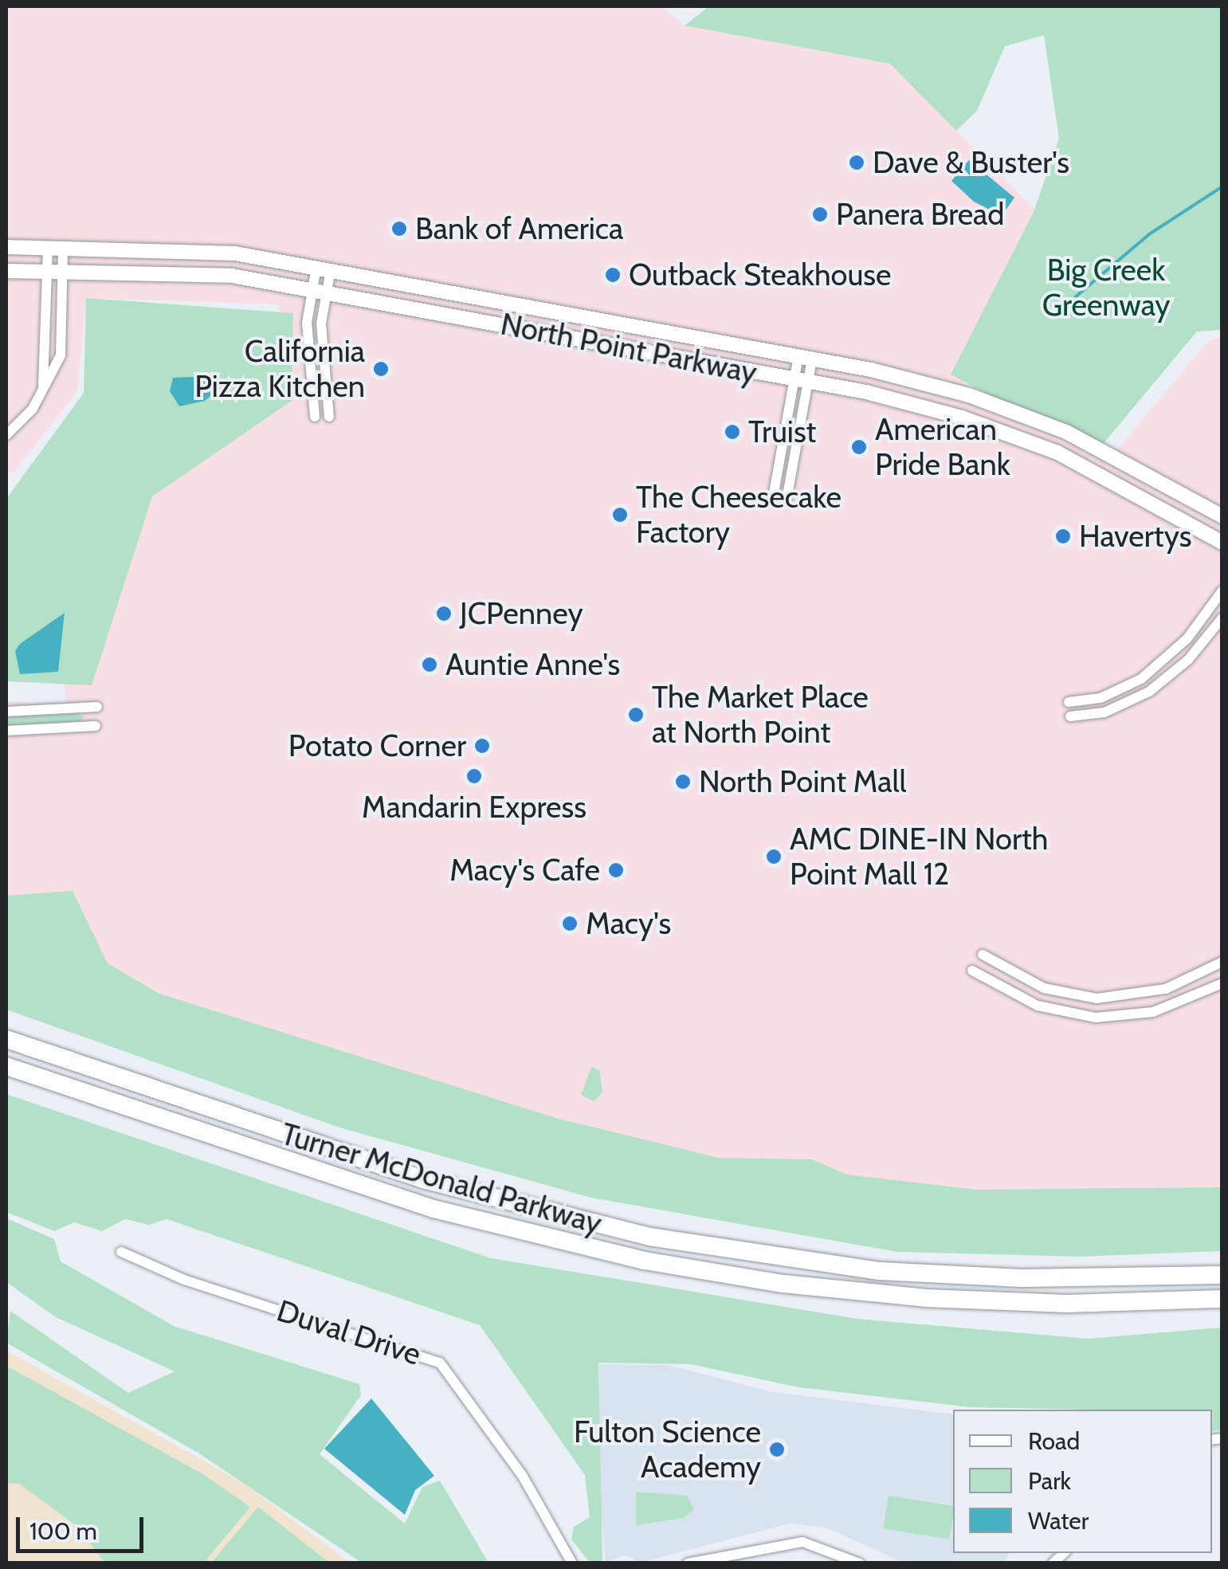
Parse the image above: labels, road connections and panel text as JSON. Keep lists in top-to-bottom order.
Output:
{
  "streets": {
    "highway": ["Turner McDonald Parkway"],
    "street": ["North Point Parkway", "Duval Drive"]
  },
  "parks": ["Big Creek Greenway"],
  "places": [
    "Dave & Buster's",
    "Panera Bread",
    "Bank of America",
    "Outback Steakhouse",
    "California Pizza Kitchen",
    "Truist",
    "American Pride Bank",
    "The Cheesecake Factory",
    "Havertys",
    "JCPenney",
    "Auntie Anne's",
    "The Market Place at North Point",
    "Potato Corner",
    "Mandarin Express",
    "North Point Mall",
    "AMC DINE-IN North Point Mall 12",
    "Macy's Cafe",
    "Macy's",
    "Fulton Science Academy"
  ],
  "legend": ["Road", "Park", "Water"],
  "scale_bar": "100 m"
}
